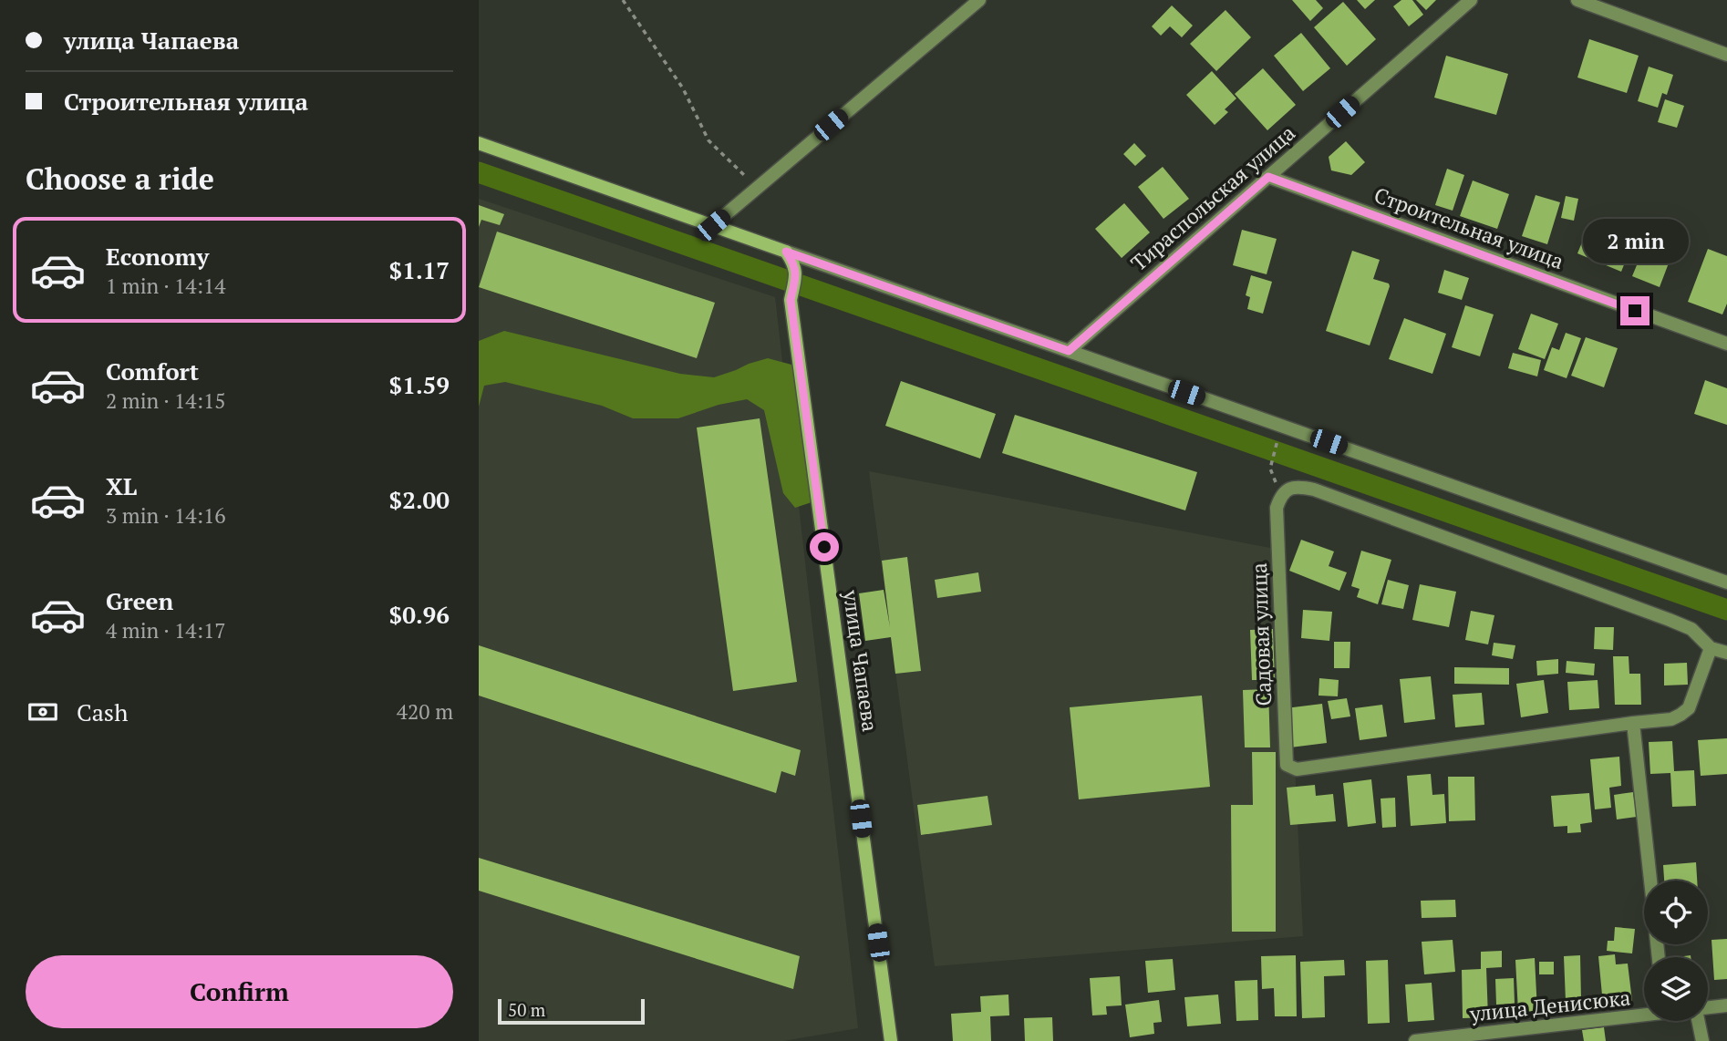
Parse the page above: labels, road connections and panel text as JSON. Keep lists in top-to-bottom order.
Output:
{
  "streets": {
    "street": [
      "Тираспольская улица",
      "Строительная улица",
      "Садовая улица",
      "улица Чапаева",
      "улица Денисюка"
    ]
  },
  "crossings": [
    ["Тираспольская улица", "Строительная улица"]
  ],
  "scale_bar": "50 m",
  "page": {
    "banner": ["улица Чапаева", "Строительная улица"],
    "heading": "Choose a ride",
    "list": [
      {
        "name": "Economy",
        "note": "1 min · 14:14",
        "value": "$1.17"
      },
      {
        "name": "Comfort",
        "note": "2 min · 14:15",
        "value": "$1.59"
      },
      {
        "name": "XL",
        "note": "3 min · 14:16",
        "value": "$2.00"
      },
      {
        "name": "Green",
        "note": "4 min · 14:17",
        "value": "$0.96"
      }
    ],
    "bubble": "2 min",
    "pay": ["Cash", "420 m"],
    "buttons": "Confirm",
    "scale": "50 m"
  }
}
